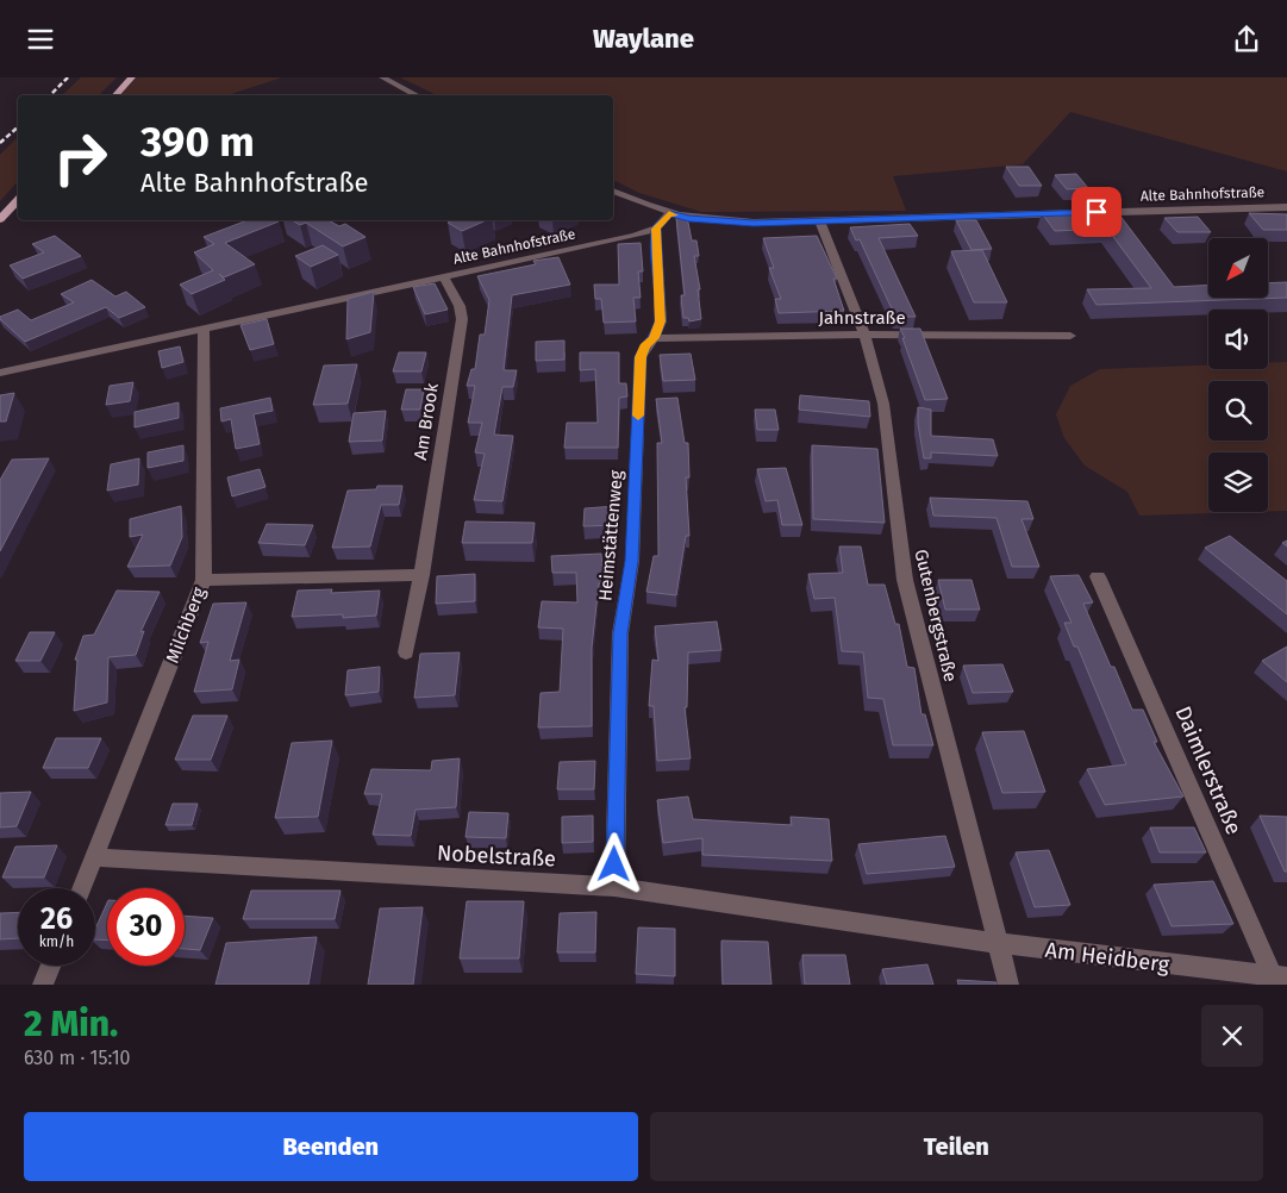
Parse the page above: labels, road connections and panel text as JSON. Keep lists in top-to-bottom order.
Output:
{
  "streets": {
    "street": [
      "Alte Bahnhofstraße",
      "Jahnstraße",
      "Am Brook",
      "Heimstättenweg",
      "Gutenbergstraße",
      "Milchberg",
      "Daimlerstraße",
      "Nobelstraße",
      "Am Heidberg"
    ]
  },
  "crossings": [
    ["Alte Bahnhofstraße", "Am Brook"],
    ["Alte Bahnhofstraße", "Heimstättenweg"],
    ["Alte Bahnhofstraße", "Gutenbergstraße"],
    ["Alte Bahnhofstraße", "Milchberg"],
    ["Jahnstraße", "Heimstättenweg"],
    ["Jahnstraße", "Gutenbergstraße"],
    ["Heimstättenweg", "Nobelstraße"],
    ["Gutenbergstraße", "Nobelstraße"],
    ["Gutenbergstraße", "Am Heidberg"],
    ["Milchberg", "Nobelstraße"],
    ["Daimlerstraße", "Am Heidberg"],
    ["Nobelstraße", "Am Heidberg"]
  ],
  "north": "bottom left",
  "page": {
    "header": "Waylane",
    "turn": ["390 m", "Alte Bahnhofstraße"],
    "speed": "26 km/h",
    "limit": "30",
    "heading": ["2 Min.", "630 m · 15:10"],
    "buttons": ["Beenden", "Teilen"]
  }
}
